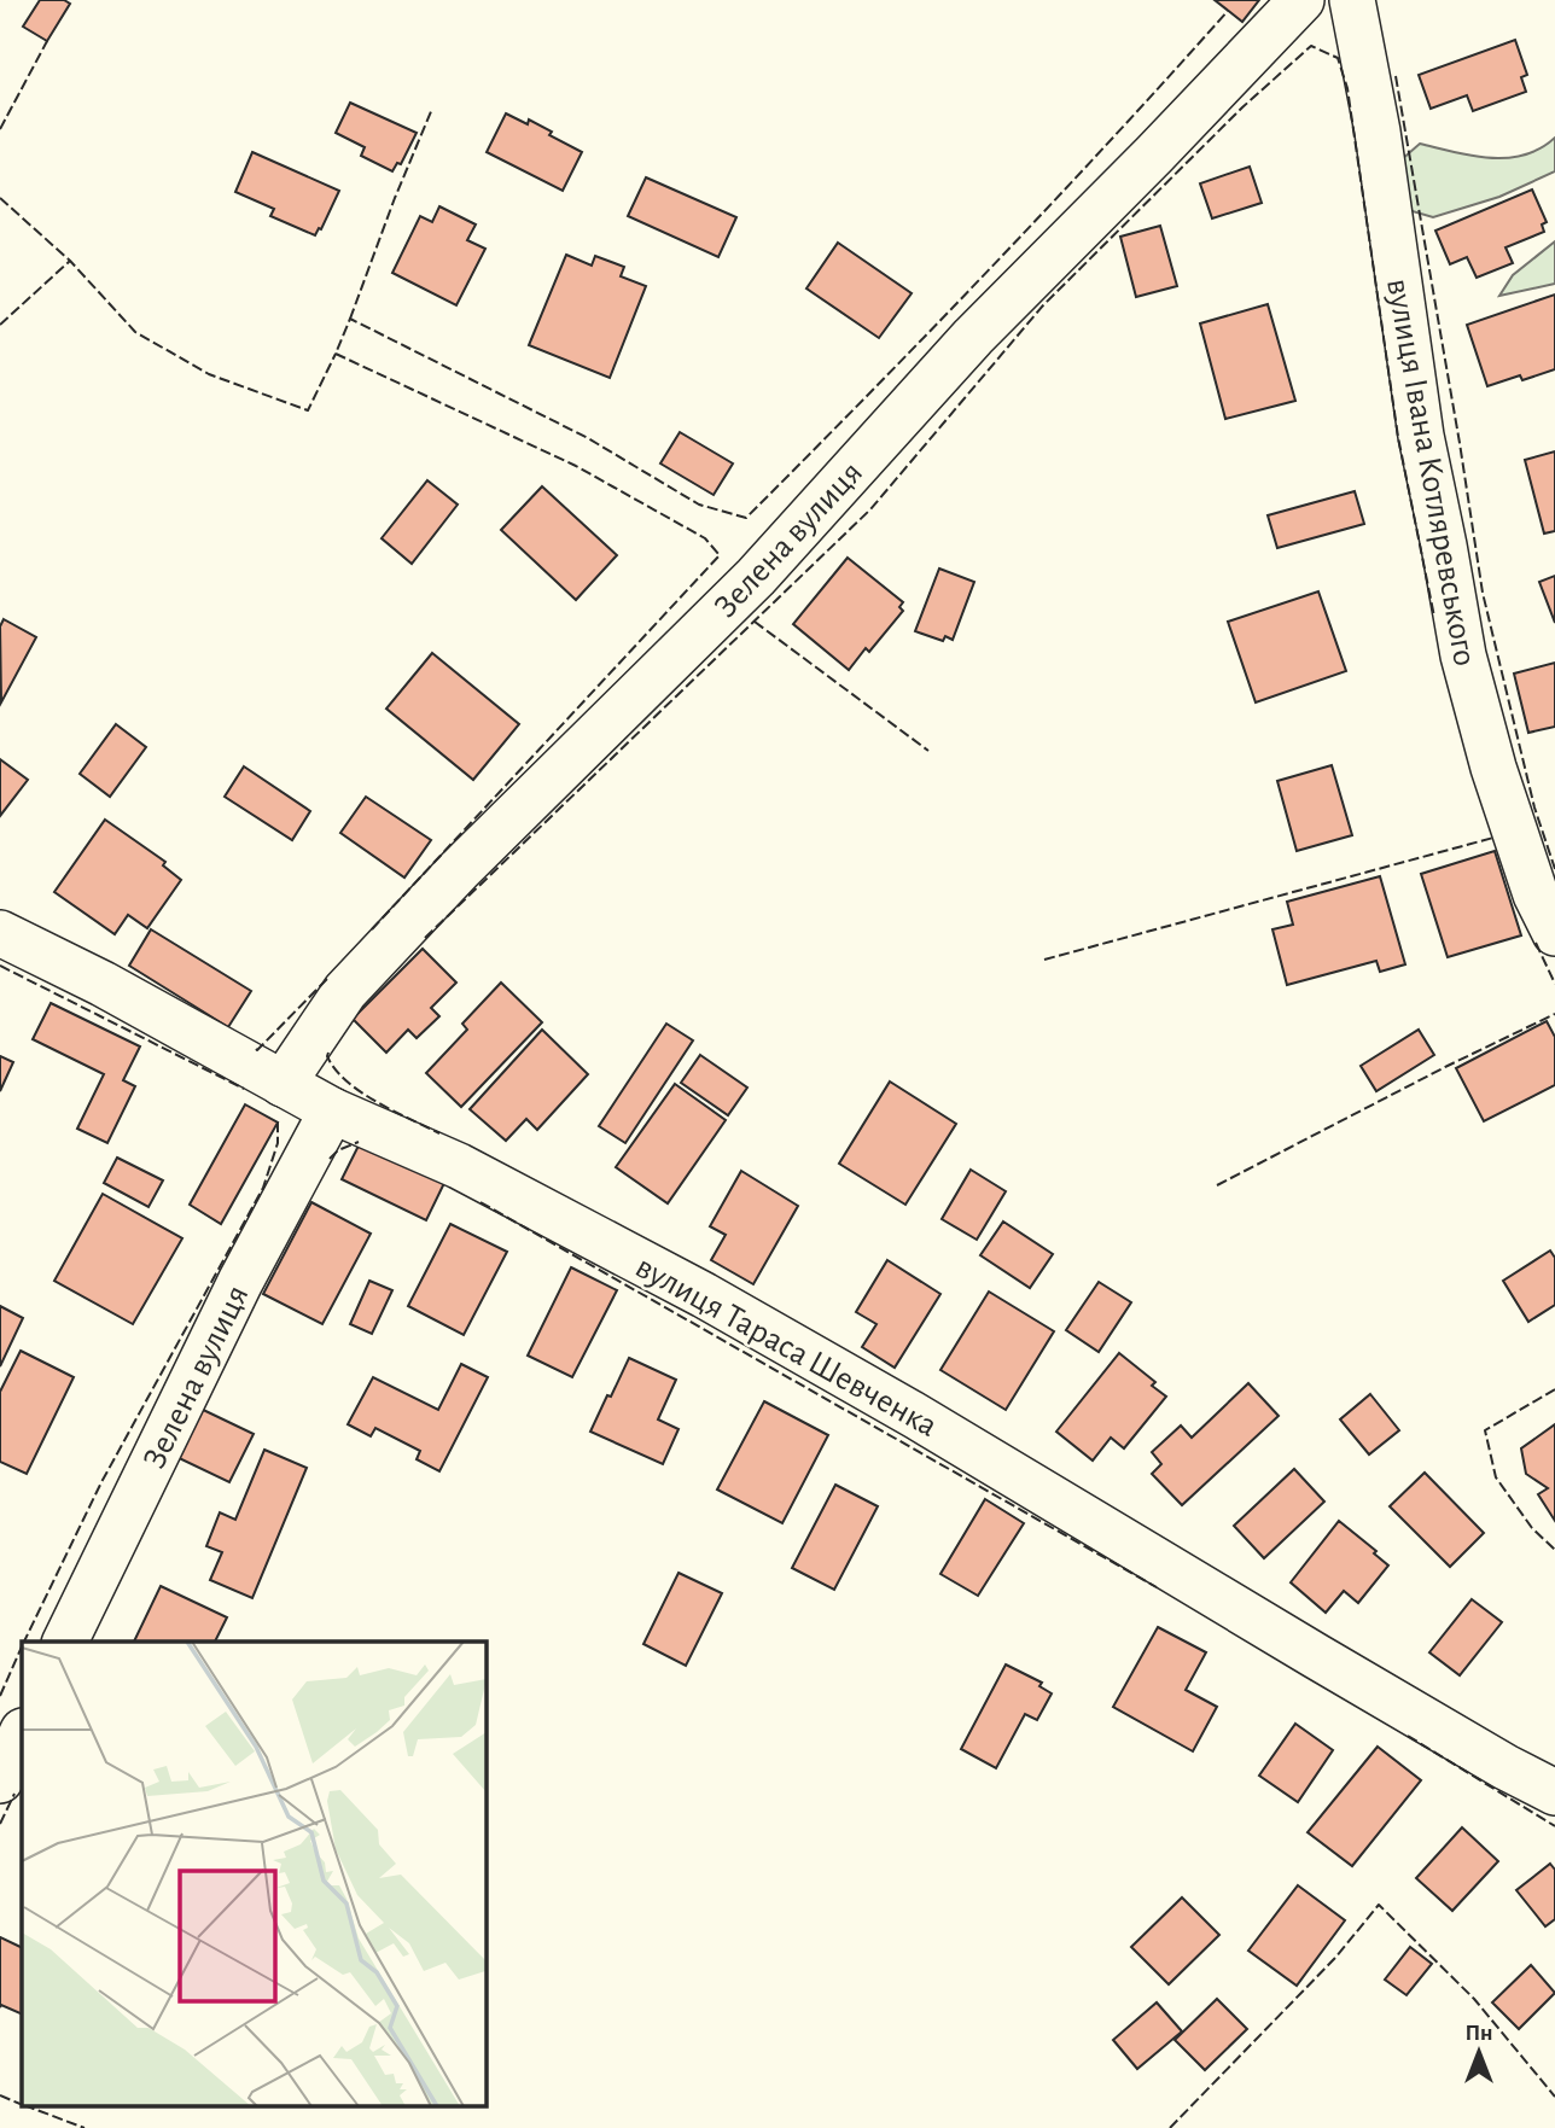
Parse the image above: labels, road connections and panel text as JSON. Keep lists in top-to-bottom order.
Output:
{
  "streets": {
    "street": ["вулиця Івана Котляревського", "Зелена вулиця", "вулиця Тараса Шевченка"]
  },
  "crossings": [
    ["Зелена вулиця", "вулиця Тараса Шевченка"]
  ],
  "north": "top"
}
